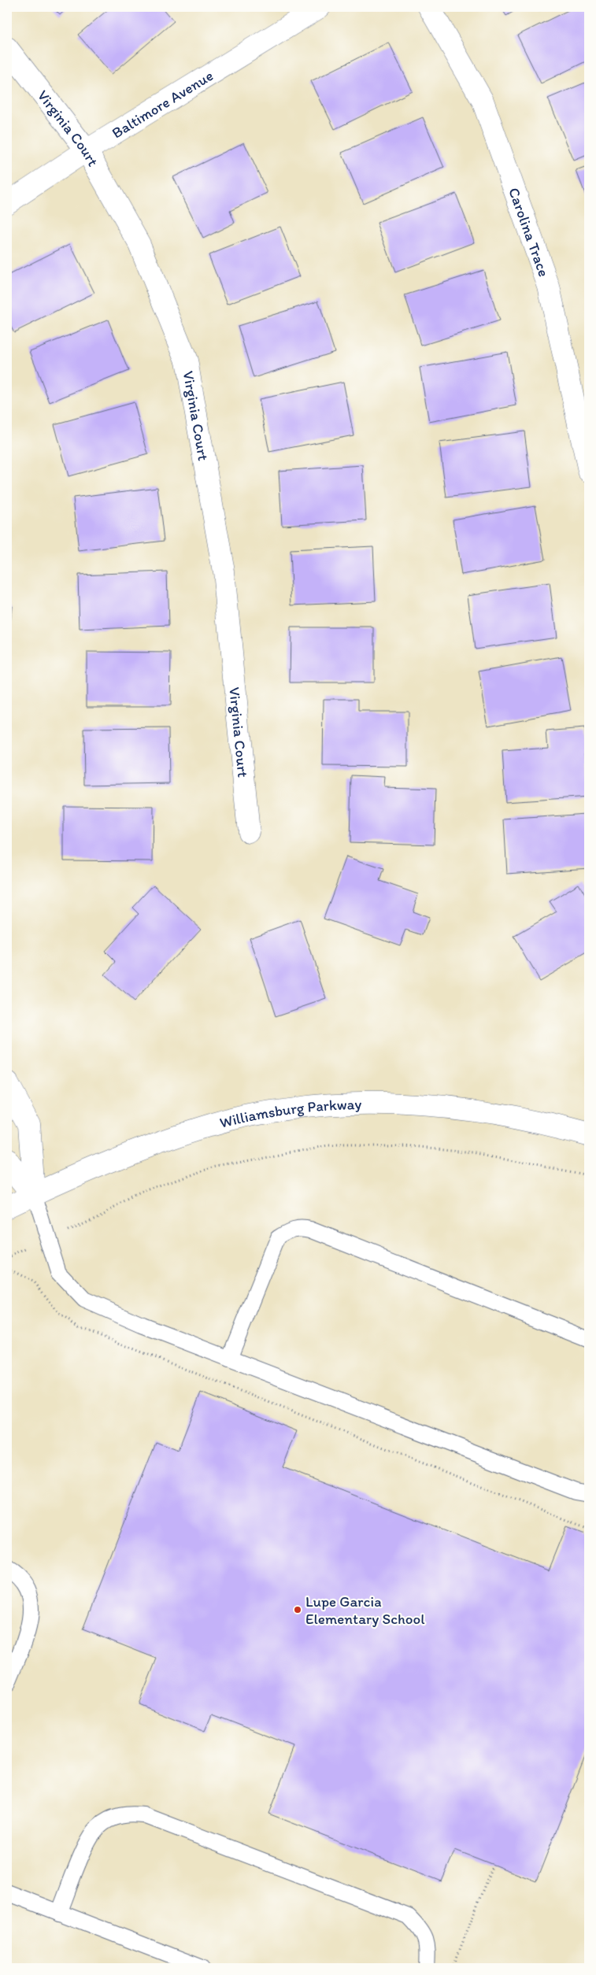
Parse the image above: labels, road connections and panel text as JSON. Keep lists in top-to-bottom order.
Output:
{
  "streets": {
    "street": [
      "Baltimore Avenue",
      "Virginia Court",
      "Carolina Trace",
      "Williamsburg Parkway"
    ]
  },
  "crossings": [
    ["Baltimore Avenue", "Virginia Court"]
  ],
  "places": ["Lupe Garcia Elementary School"]
}
